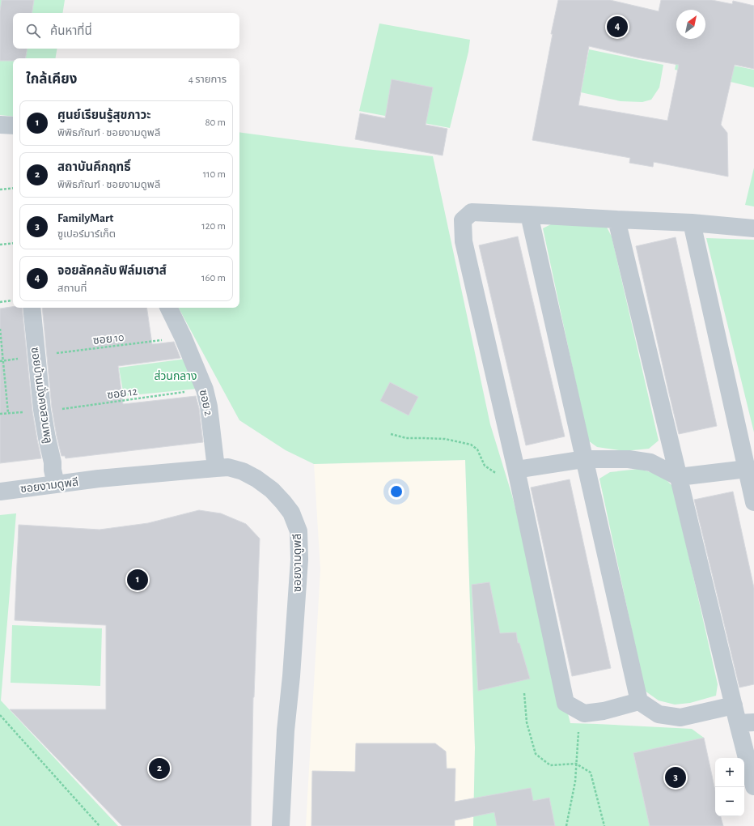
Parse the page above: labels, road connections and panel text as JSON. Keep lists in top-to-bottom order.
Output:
{
  "streets": {
    "street": ["ซอยบ้านมั่งคงสวนพลู", "ซอย 2", "ซอยงามดูพลี"],
    "path": ["ซอย 10", "ซอย 12"]
  },
  "crossings": [
    ["ซอย 10", "ซอยบ้านมั่งคงสวนพลู"],
    ["ซอย 10", "ซอย 2"],
    ["ซอย 12", "ซอยบ้านมั่งคงสวนพลู"],
    ["ซอย 12", "ซอย 2"],
    ["ซอยบ้านมั่งคงสวนพลู", "ซอยงามดูพลี"],
    ["ซอย 2", "ซอยงามดูพลี"]
  ],
  "parks": ["ส่วนกลาง"],
  "north": "top right",
  "page": {
    "search": "ค้นหาที่นี่",
    "pins": [
      "4",
      "1",
      "2",
      "3"
    ],
    "heading": ["ใกล้เคียง", "4 รายการ"],
    "list": [
      {
        "mark": "1",
        "name": "ศูนย์เรียนรู้สุขภาวะ",
        "note": "พิพิธภัณฑ์ · ซอยงามดูพลี",
        "value": "80 m"
      },
      {
        "mark": "2",
        "name": "สถาบันคึกฤทธิ์",
        "note": "พิพิธภัณฑ์ · ซอยงามดูพลี",
        "value": "110 m"
      },
      {
        "mark": "3",
        "name": "FamilyMart",
        "note": "ซูเปอร์มาร์เก็ต",
        "value": "120 m"
      },
      {
        "mark": "4",
        "name": "จอยลัคคลับ ฟิล์มเฮาส์",
        "note": "สถานที่",
        "value": "160 m"
      }
    ],
    "map_buttons": ["+", "−"]
  }
}
